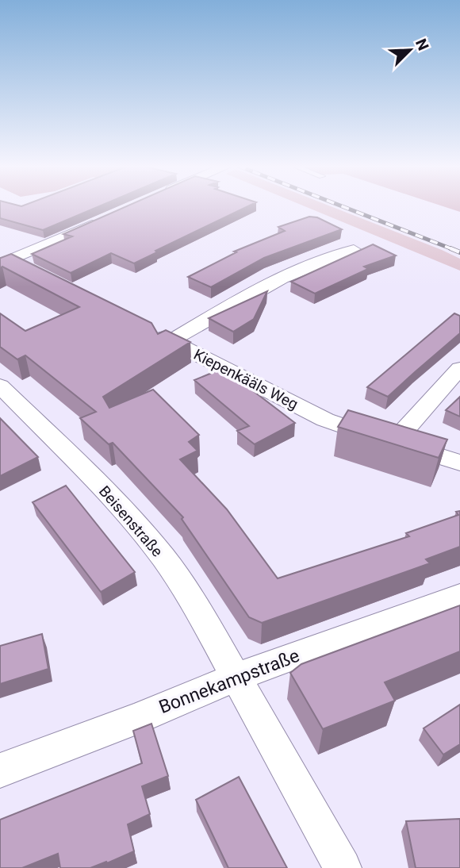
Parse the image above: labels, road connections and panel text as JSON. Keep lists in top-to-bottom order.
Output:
{
  "streets": {
    "street": ["Kiepenkääls Weg", "Beisenstraße", "Bonnekampstraße"]
  },
  "crossings": [
    ["Beisenstraße", "Bonnekampstraße"]
  ],
  "north": "top right"
}
